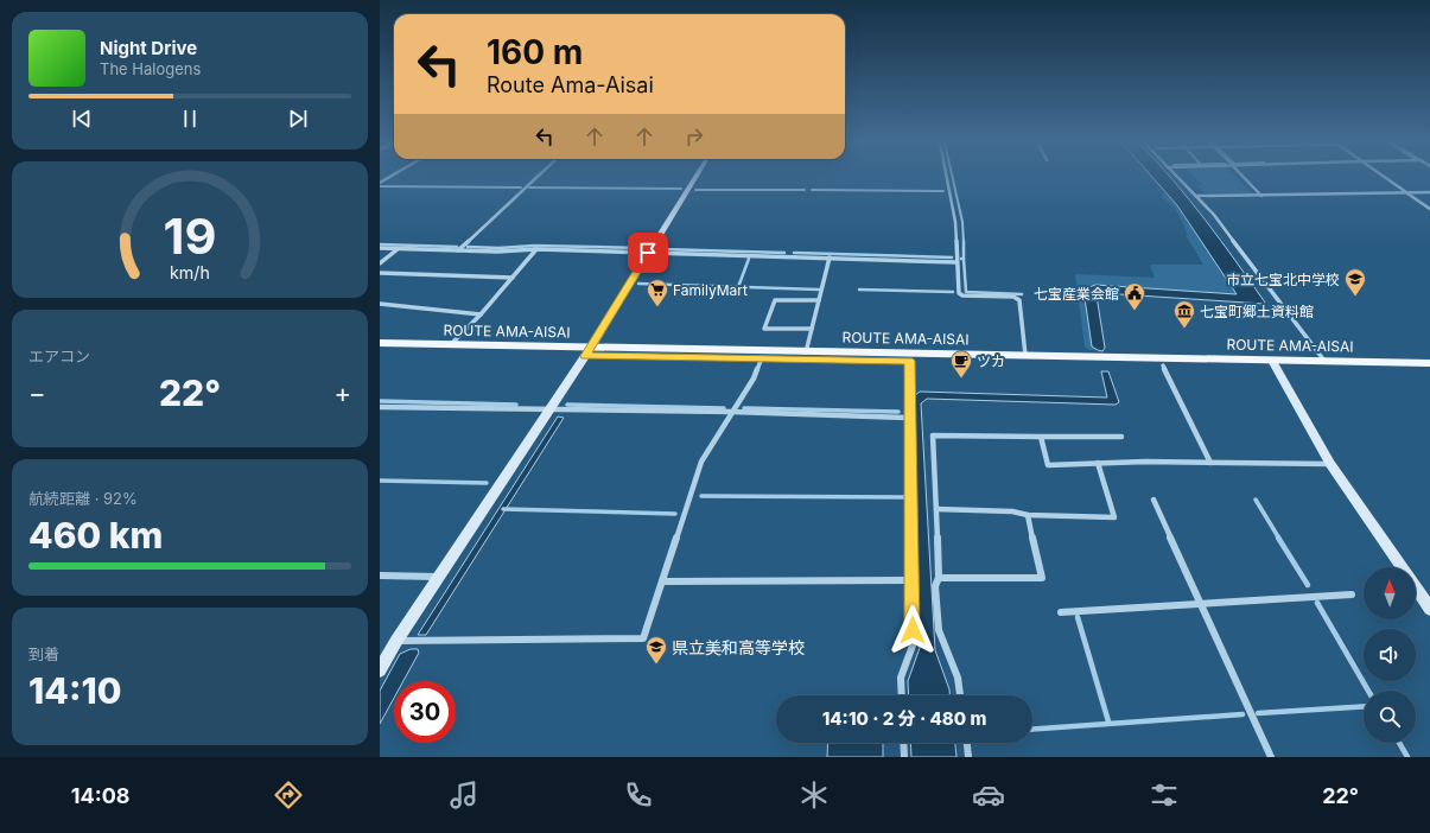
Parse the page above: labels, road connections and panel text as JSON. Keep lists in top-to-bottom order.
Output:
{
  "streets": {
    "main road": ["ROUTE AMA-AISAI"]
  },
  "places": {
    "school or university": ["市立七宝北中学校", "県立美和高等学校"],
    "supermarket": ["FamilyMart"],
    "public building": ["七宝産業会館"],
    "museum": ["七宝町郷土資料館"],
    "cafe": ["ツカ"]
  },
  "north": "top",
  "page": {
    "turn": ["160 m", "Route Ama-Aisai"],
    "song": ["Night Drive", "The Halogens"],
    "tile": [
      "エアコン",
      ["航続距離 · 92%", "460 km"],
      ["到着", "14:10"]
    ],
    "heat": ["−", "22°", "+"],
    "limit": "30",
    "trip": "14:10 · 2 分 · 480 m",
    "tabs": ["14:08", "22°"],
    "gauge": ["19", "km/h"]
  }
}
